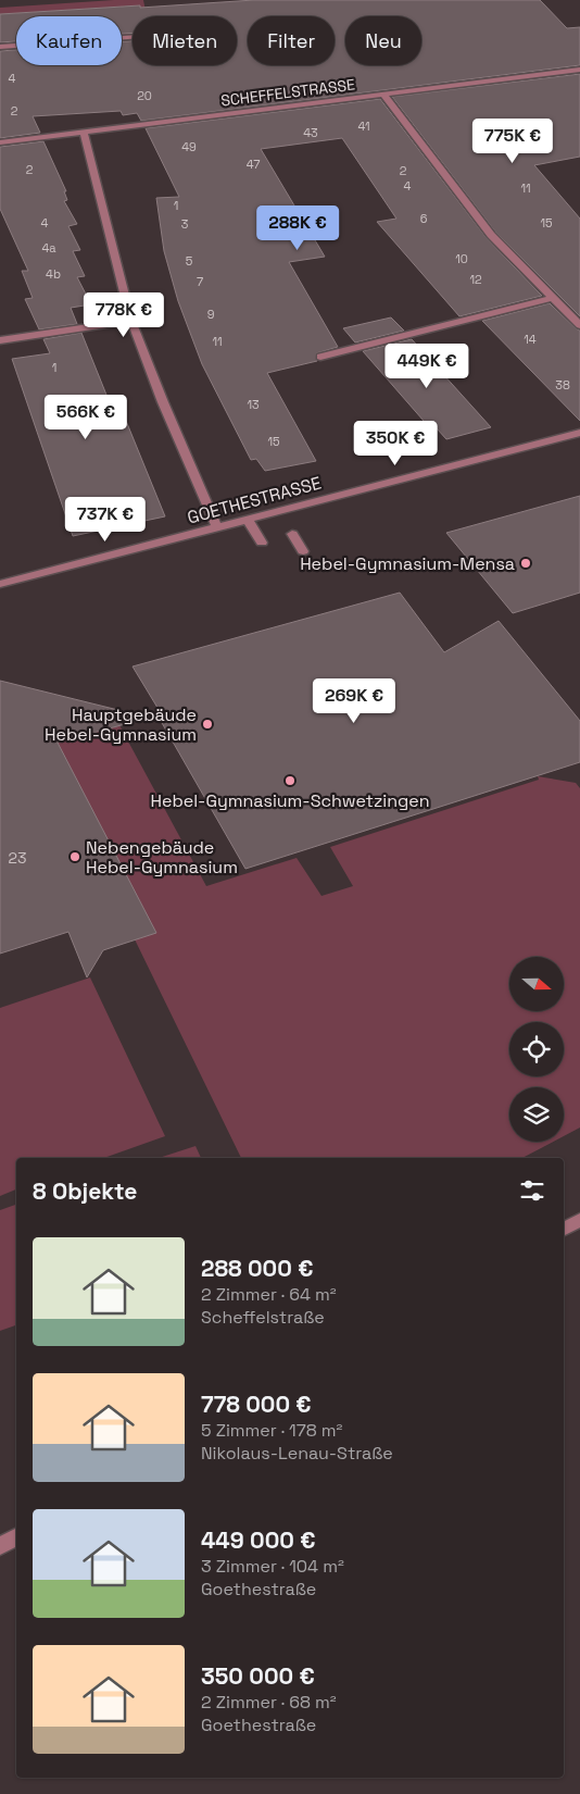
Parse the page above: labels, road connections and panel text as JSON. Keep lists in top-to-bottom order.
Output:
{
  "streets": {
    "street": ["SCHEFFELSTRASSE", "GOETHESTRASSE"]
  },
  "places": [
    "Hebel-Gymnasium-Mensa",
    "Hauptgebäude Hebel-Gymnasium",
    "Hebel-Gymnasium-Schwetzingen",
    "Nebengebäude Hebel-Gymnasium"
  ],
  "house_numbers": [
    "4",
    "20",
    "2",
    "41",
    "43",
    "49",
    "47",
    "2",
    "2",
    "4",
    "11",
    "1",
    "6",
    "4",
    "15",
    "3",
    "4a",
    "10",
    "5",
    "4b",
    "12",
    "7",
    "9",
    "14",
    "11",
    "1",
    "38",
    "13",
    "15",
    "23"
  ],
  "north": "right",
  "page": {
    "chip": [
      "Kaufen",
      "Mieten",
      "Filter",
      "Neu"
    ],
    "price": [
      "775K €",
      "288K €",
      "778K €",
      "449K €",
      "566K €",
      "350K €",
      "737K €",
      "269K €"
    ],
    "heading": "8 Objekte",
    "list": [
      {
        "name": "288 000 €",
        "note": "2 Zimmer · 64 m² · Scheffelstraße"
      },
      {
        "name": "778 000 €",
        "note": "5 Zimmer · 178 m² · Nikolaus-Lenau-Straße"
      },
      {
        "name": "449 000 €",
        "note": "3 Zimmer · 104 m² · Goethestraße"
      },
      {
        "name": "350 000 €",
        "note": "2 Zimmer · 68 m² · Goethestraße"
      }
    ]
  }
}
